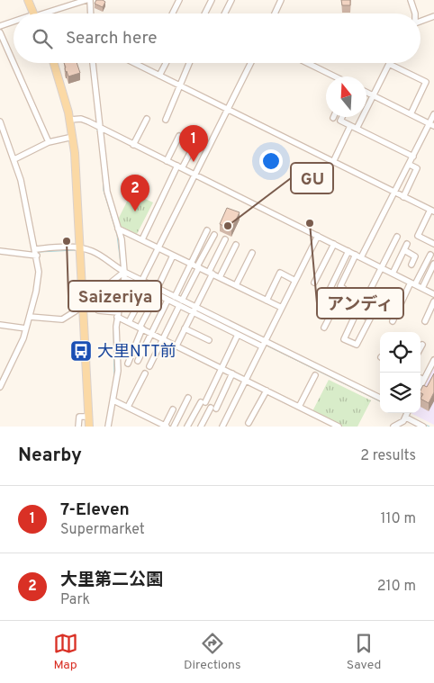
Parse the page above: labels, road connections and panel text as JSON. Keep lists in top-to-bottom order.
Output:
{
  "places": {
    "other": ["アンディ", "GU", "Saizeriya"],
    "bus stop": ["大里NTT前"]
  },
  "north": "top",
  "page": {
    "search": "Search here",
    "pins": ["1", "2"],
    "heading": ["Nearby", "2 results"],
    "list": [
      {
        "mark": "1",
        "name": "7-Eleven",
        "note": "Supermarket",
        "value": "110 m"
      },
      {
        "mark": "2",
        "name": "大里第二公園",
        "note": "Park",
        "value": "210 m"
      }
    ],
    "nav": ["Map", "Directions", "Saved"]
  }
}
